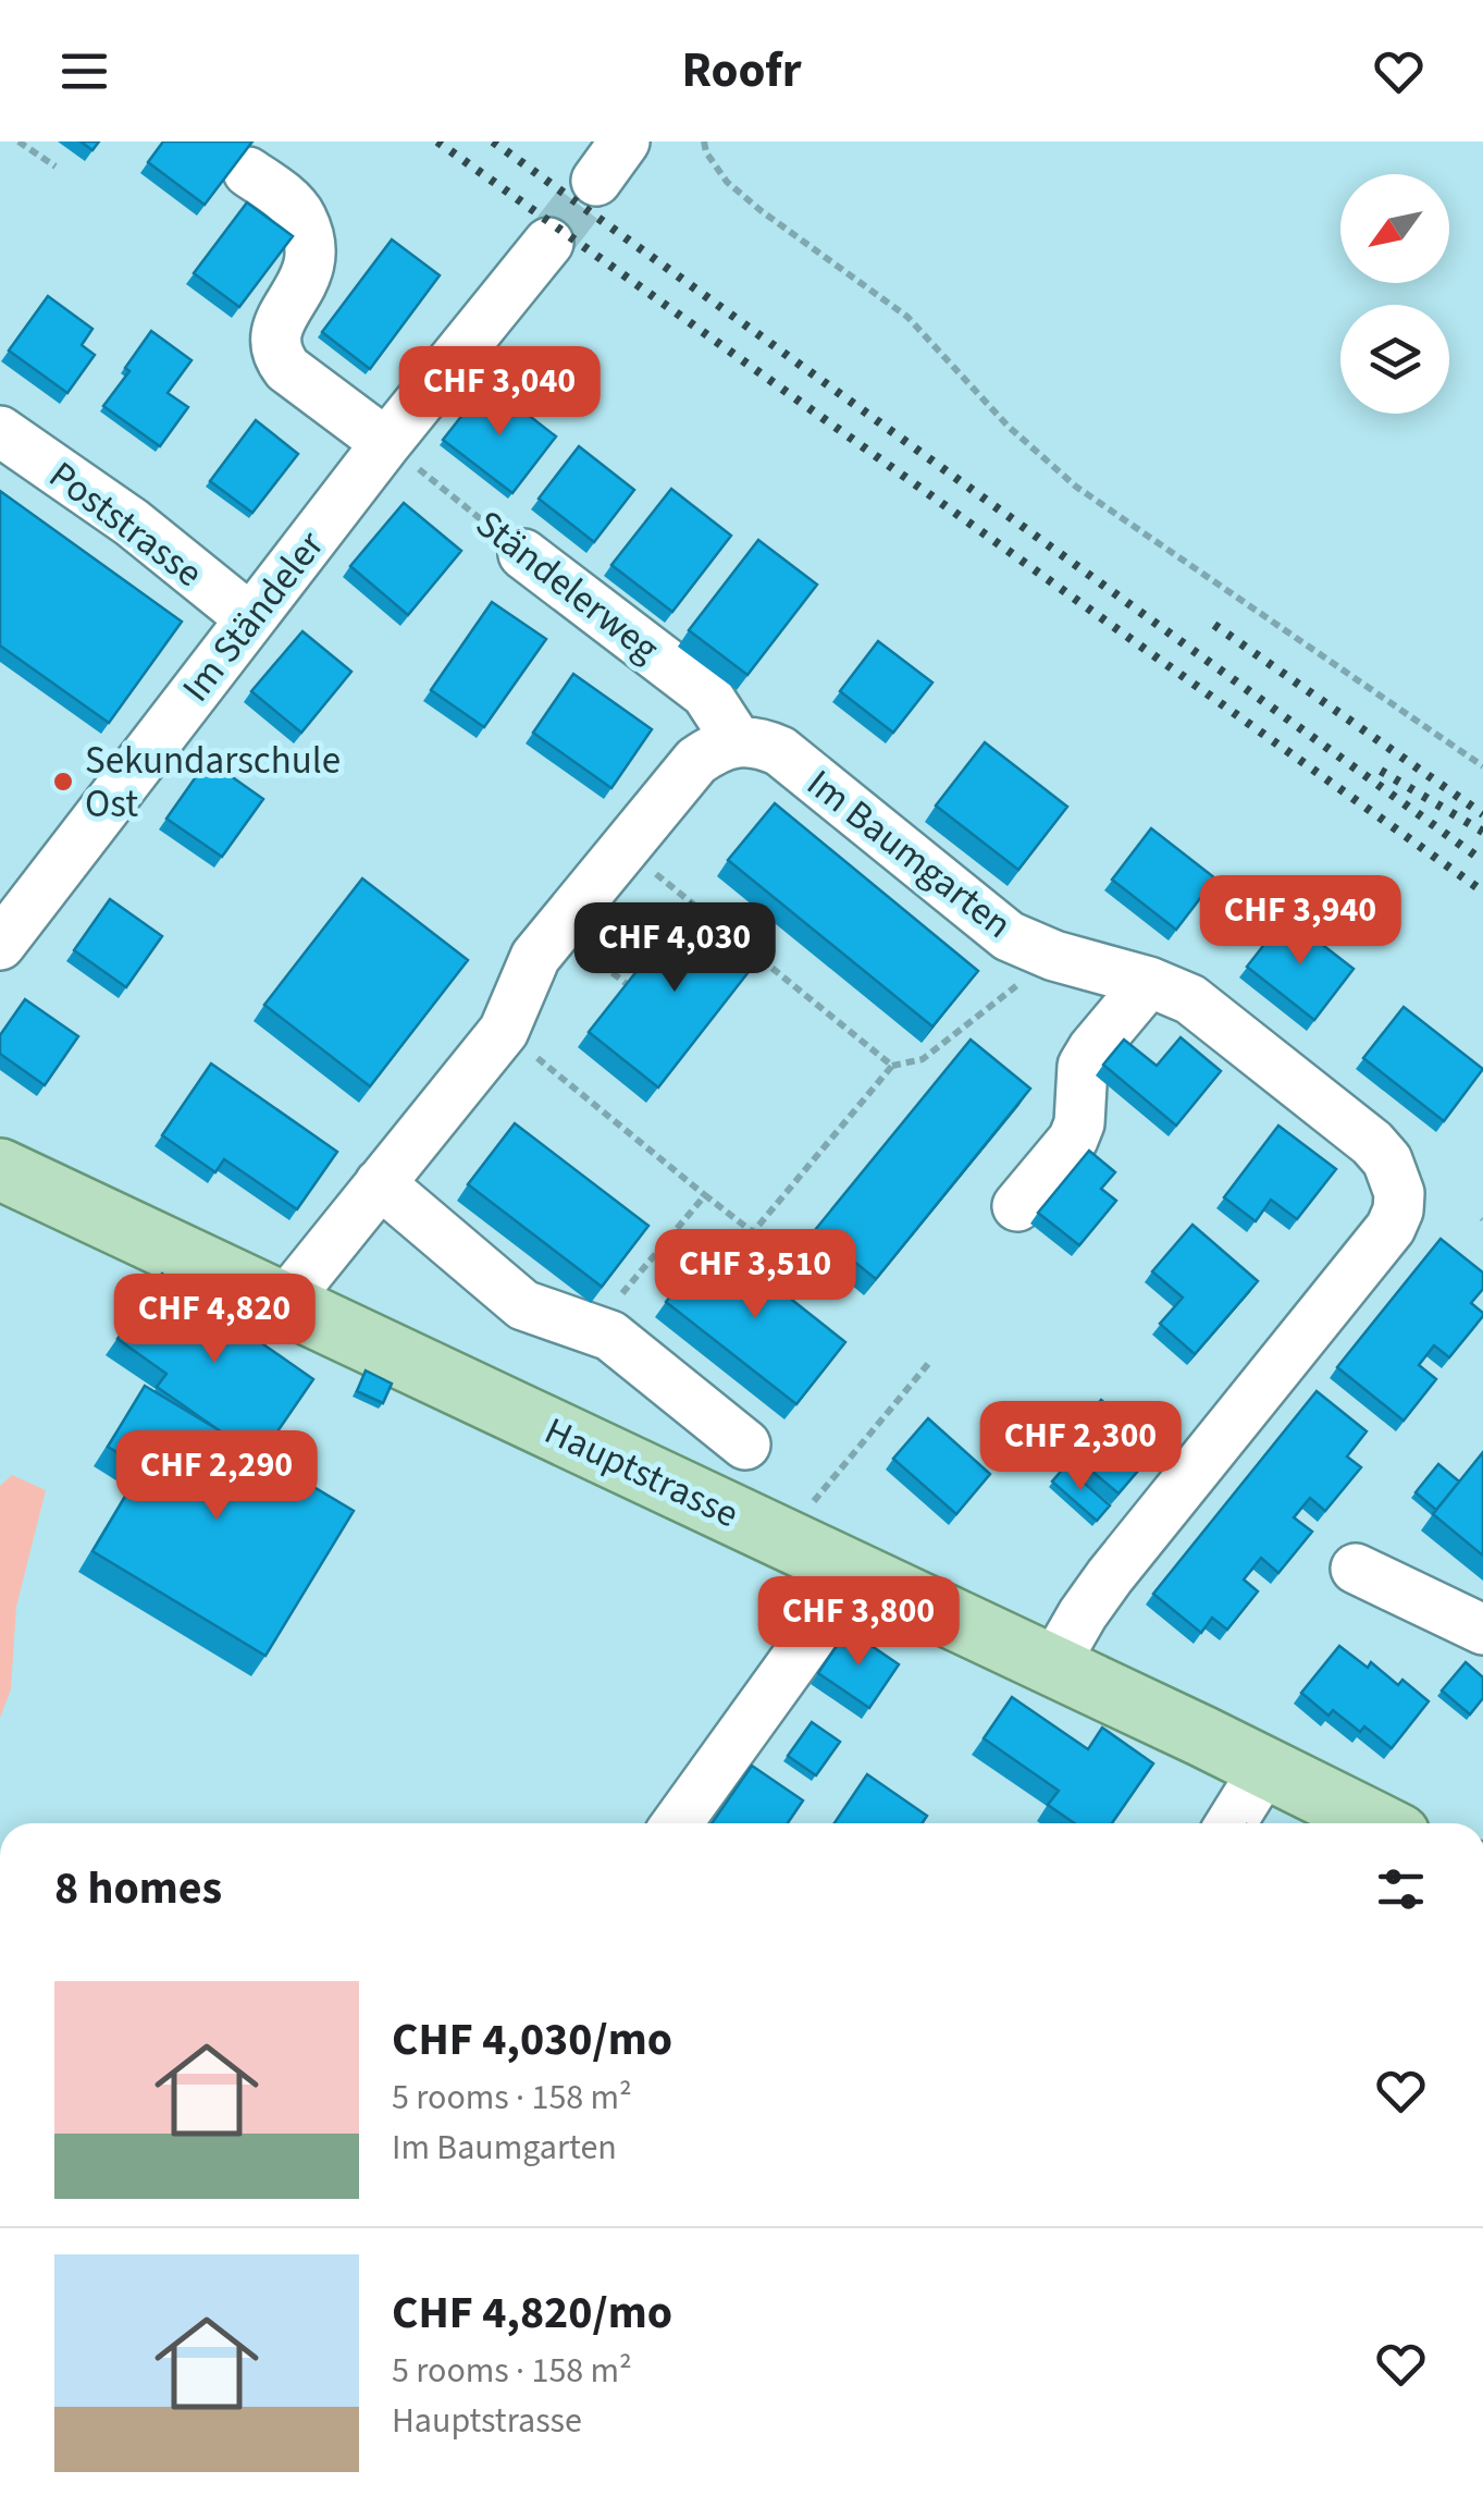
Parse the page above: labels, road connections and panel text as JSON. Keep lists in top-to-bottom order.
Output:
{
  "streets": {
    "main road": ["Hauptstrasse"],
    "street": [
      "Poststrasse",
      "Ständelerweg",
      "Im Ständeler",
      "Im Baumgarten"
    ]
  },
  "crossings": [
    ["Poststrasse", "Im Ständeler"],
    ["Ständelerweg", "Im Ständeler"],
    ["Ständelerweg", "Im Baumgarten"],
    ["Im Baumgarten", "Hauptstrasse"]
  ],
  "places": ["Sekundarschule Ost"],
  "north": "bottom left",
  "page": {
    "header": "Roofr",
    "price": [
      "CHF 3,040",
      "CHF 3,940",
      "CHF 4,030",
      "CHF 3,510",
      "CHF 4,820",
      "CHF 2,300",
      "CHF 2,290",
      "CHF 3,800"
    ],
    "heading": "8 homes",
    "list": [
      {
        "name": "CHF 4,030/mo",
        "note": "5 rooms · 158 m² · Im Baumgarten"
      },
      {
        "name": "CHF 4,820/mo",
        "note": "5 rooms · 158 m² · Hauptstrasse"
      }
    ]
  }
}
